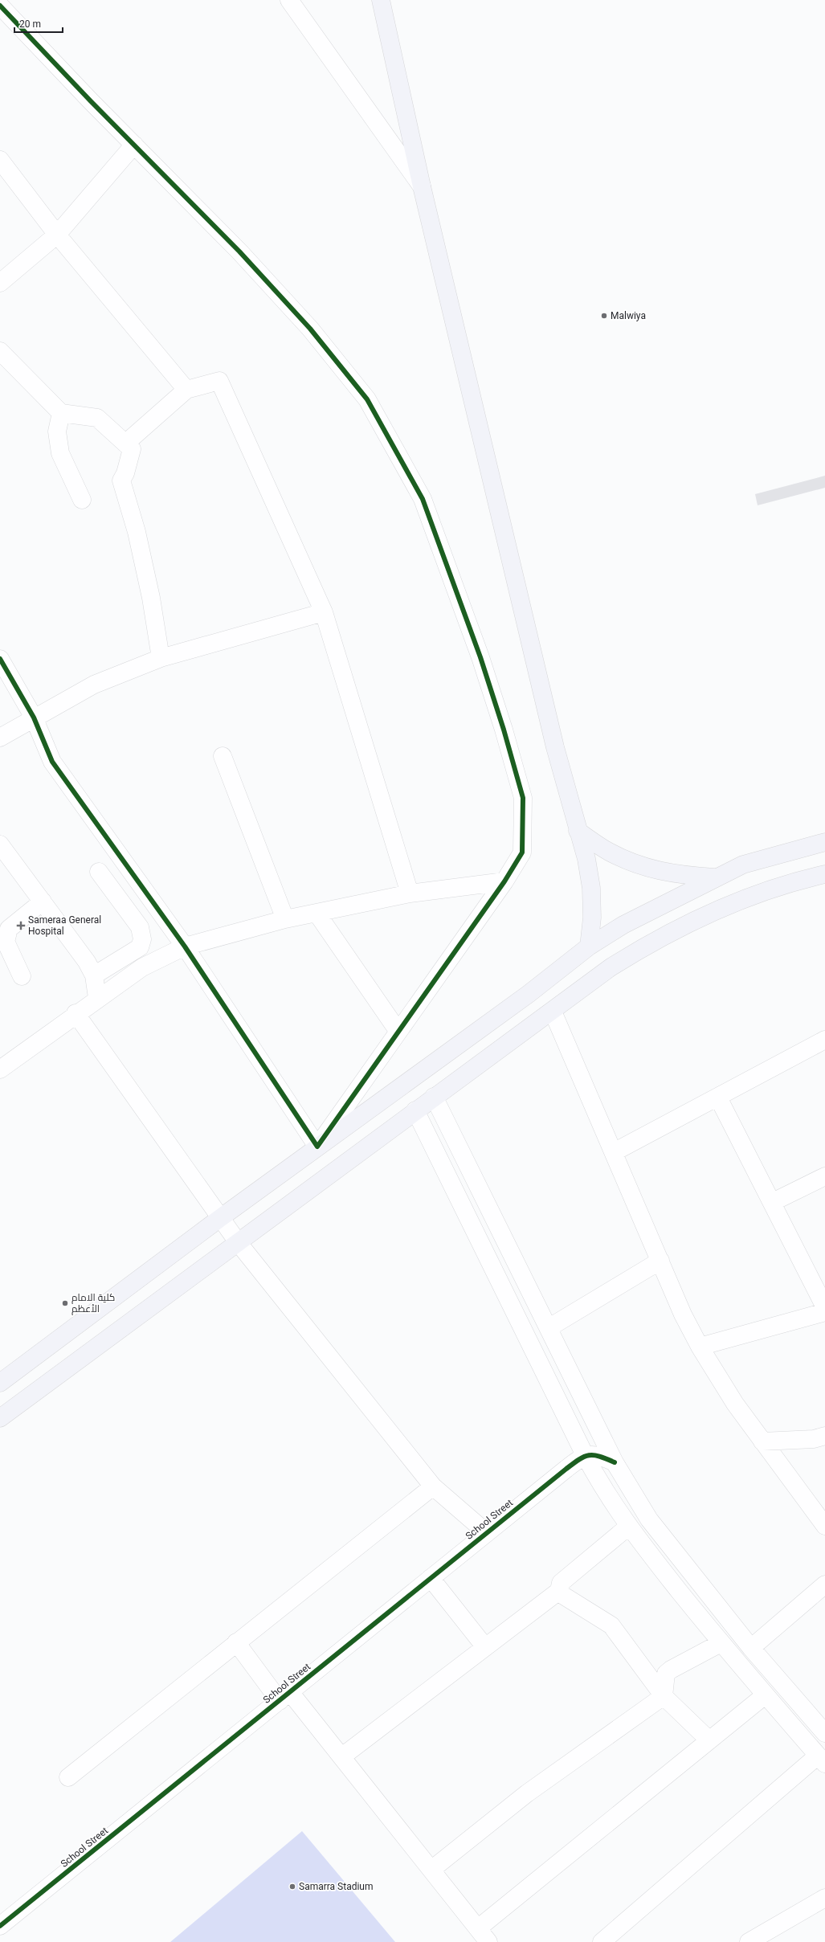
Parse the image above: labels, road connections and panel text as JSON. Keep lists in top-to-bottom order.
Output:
{
  "streets": {
    "street": ["School Street"]
  },
  "places": {
    "other": ["Malwiya", "كلية الامام الأعظم", "Samarra Stadium"],
    "health": ["Sameraa General Hospital"]
  },
  "scale_bar": "20 m"
}
